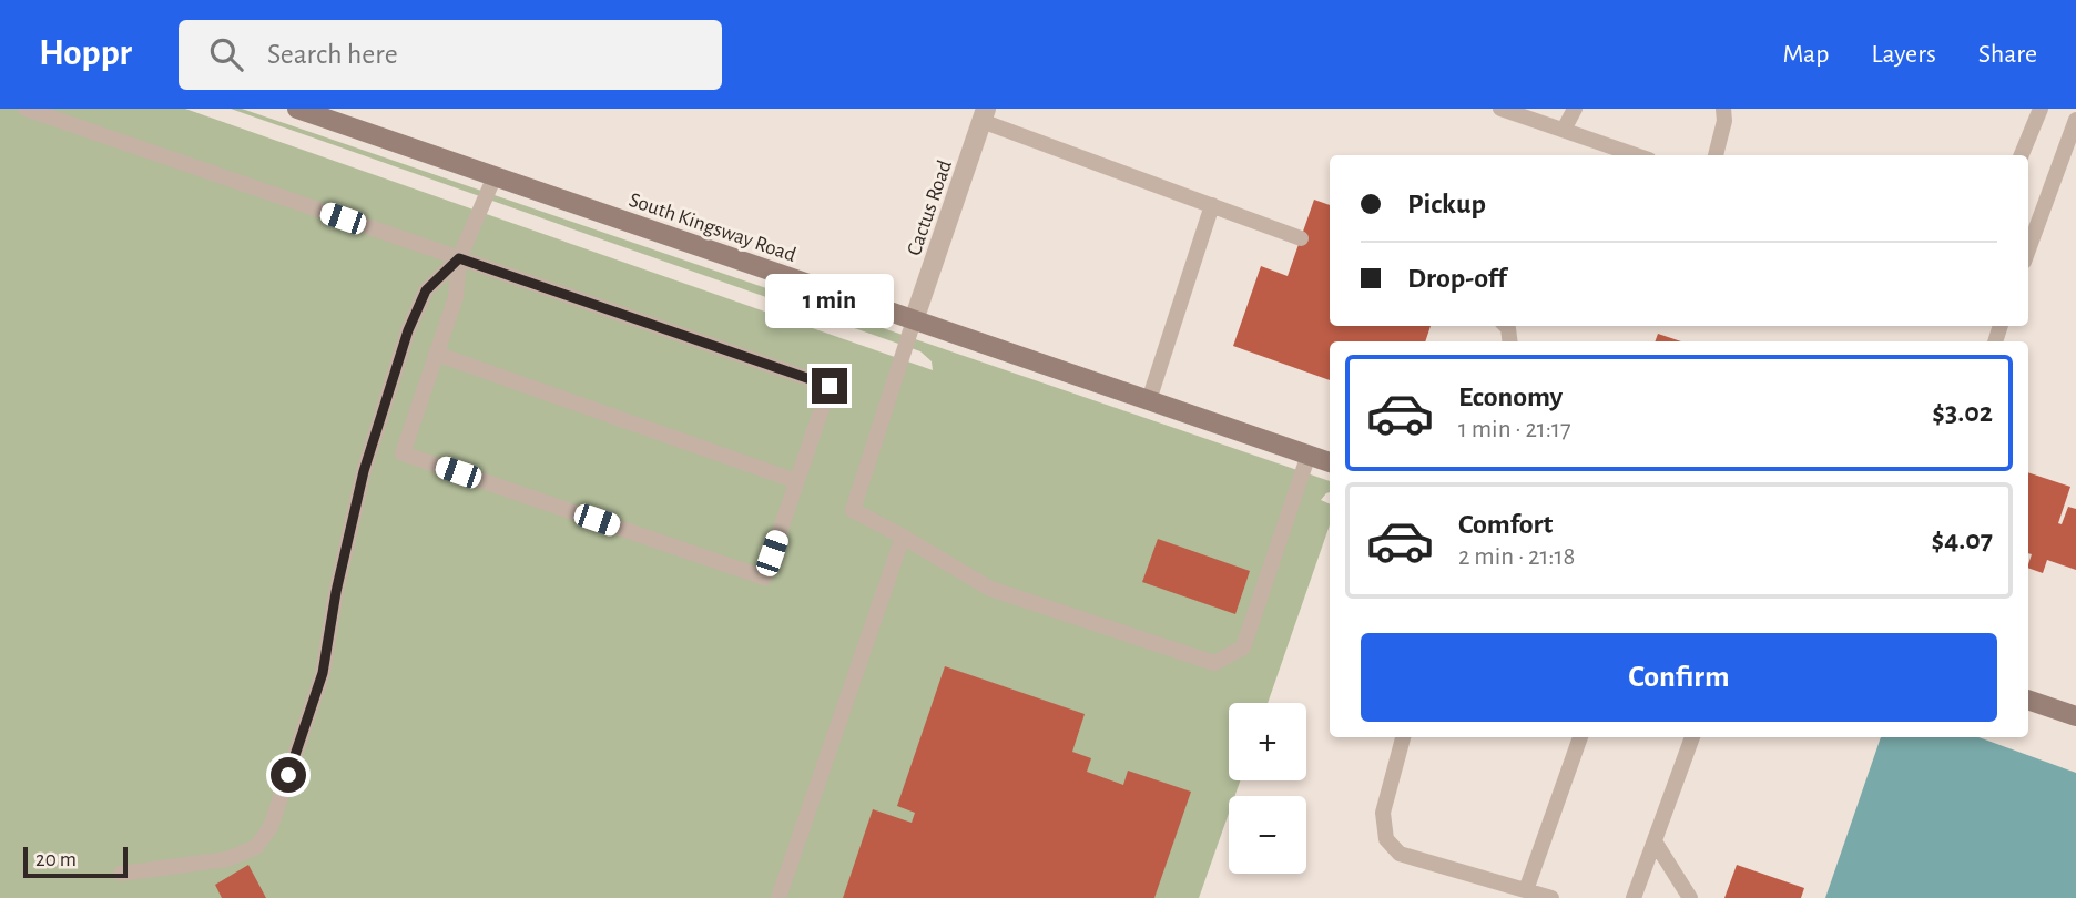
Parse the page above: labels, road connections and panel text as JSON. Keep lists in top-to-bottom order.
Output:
{
  "streets": {
    "street": ["Cactus Road", "South Kingsway Road"]
  },
  "crossings": [
    ["Cactus Road", "South Kingsway Road"]
  ],
  "scale_bar": "20 m",
  "page": {
    "header": "Hoppr",
    "search": "Search here",
    "nav": ["Map", "Layers", "Share"],
    "banner": ["Pickup", "Drop-off"],
    "bubble": "1 min",
    "list": [
      {
        "name": "Economy",
        "note": "1 min · 21:17",
        "value": "$3.02"
      },
      {
        "name": "Comfort",
        "note": "2 min · 21:18",
        "value": "$4.07"
      }
    ],
    "buttons": "Confirm",
    "map_buttons": ["+", "−"],
    "scale": "20 m"
  }
}
